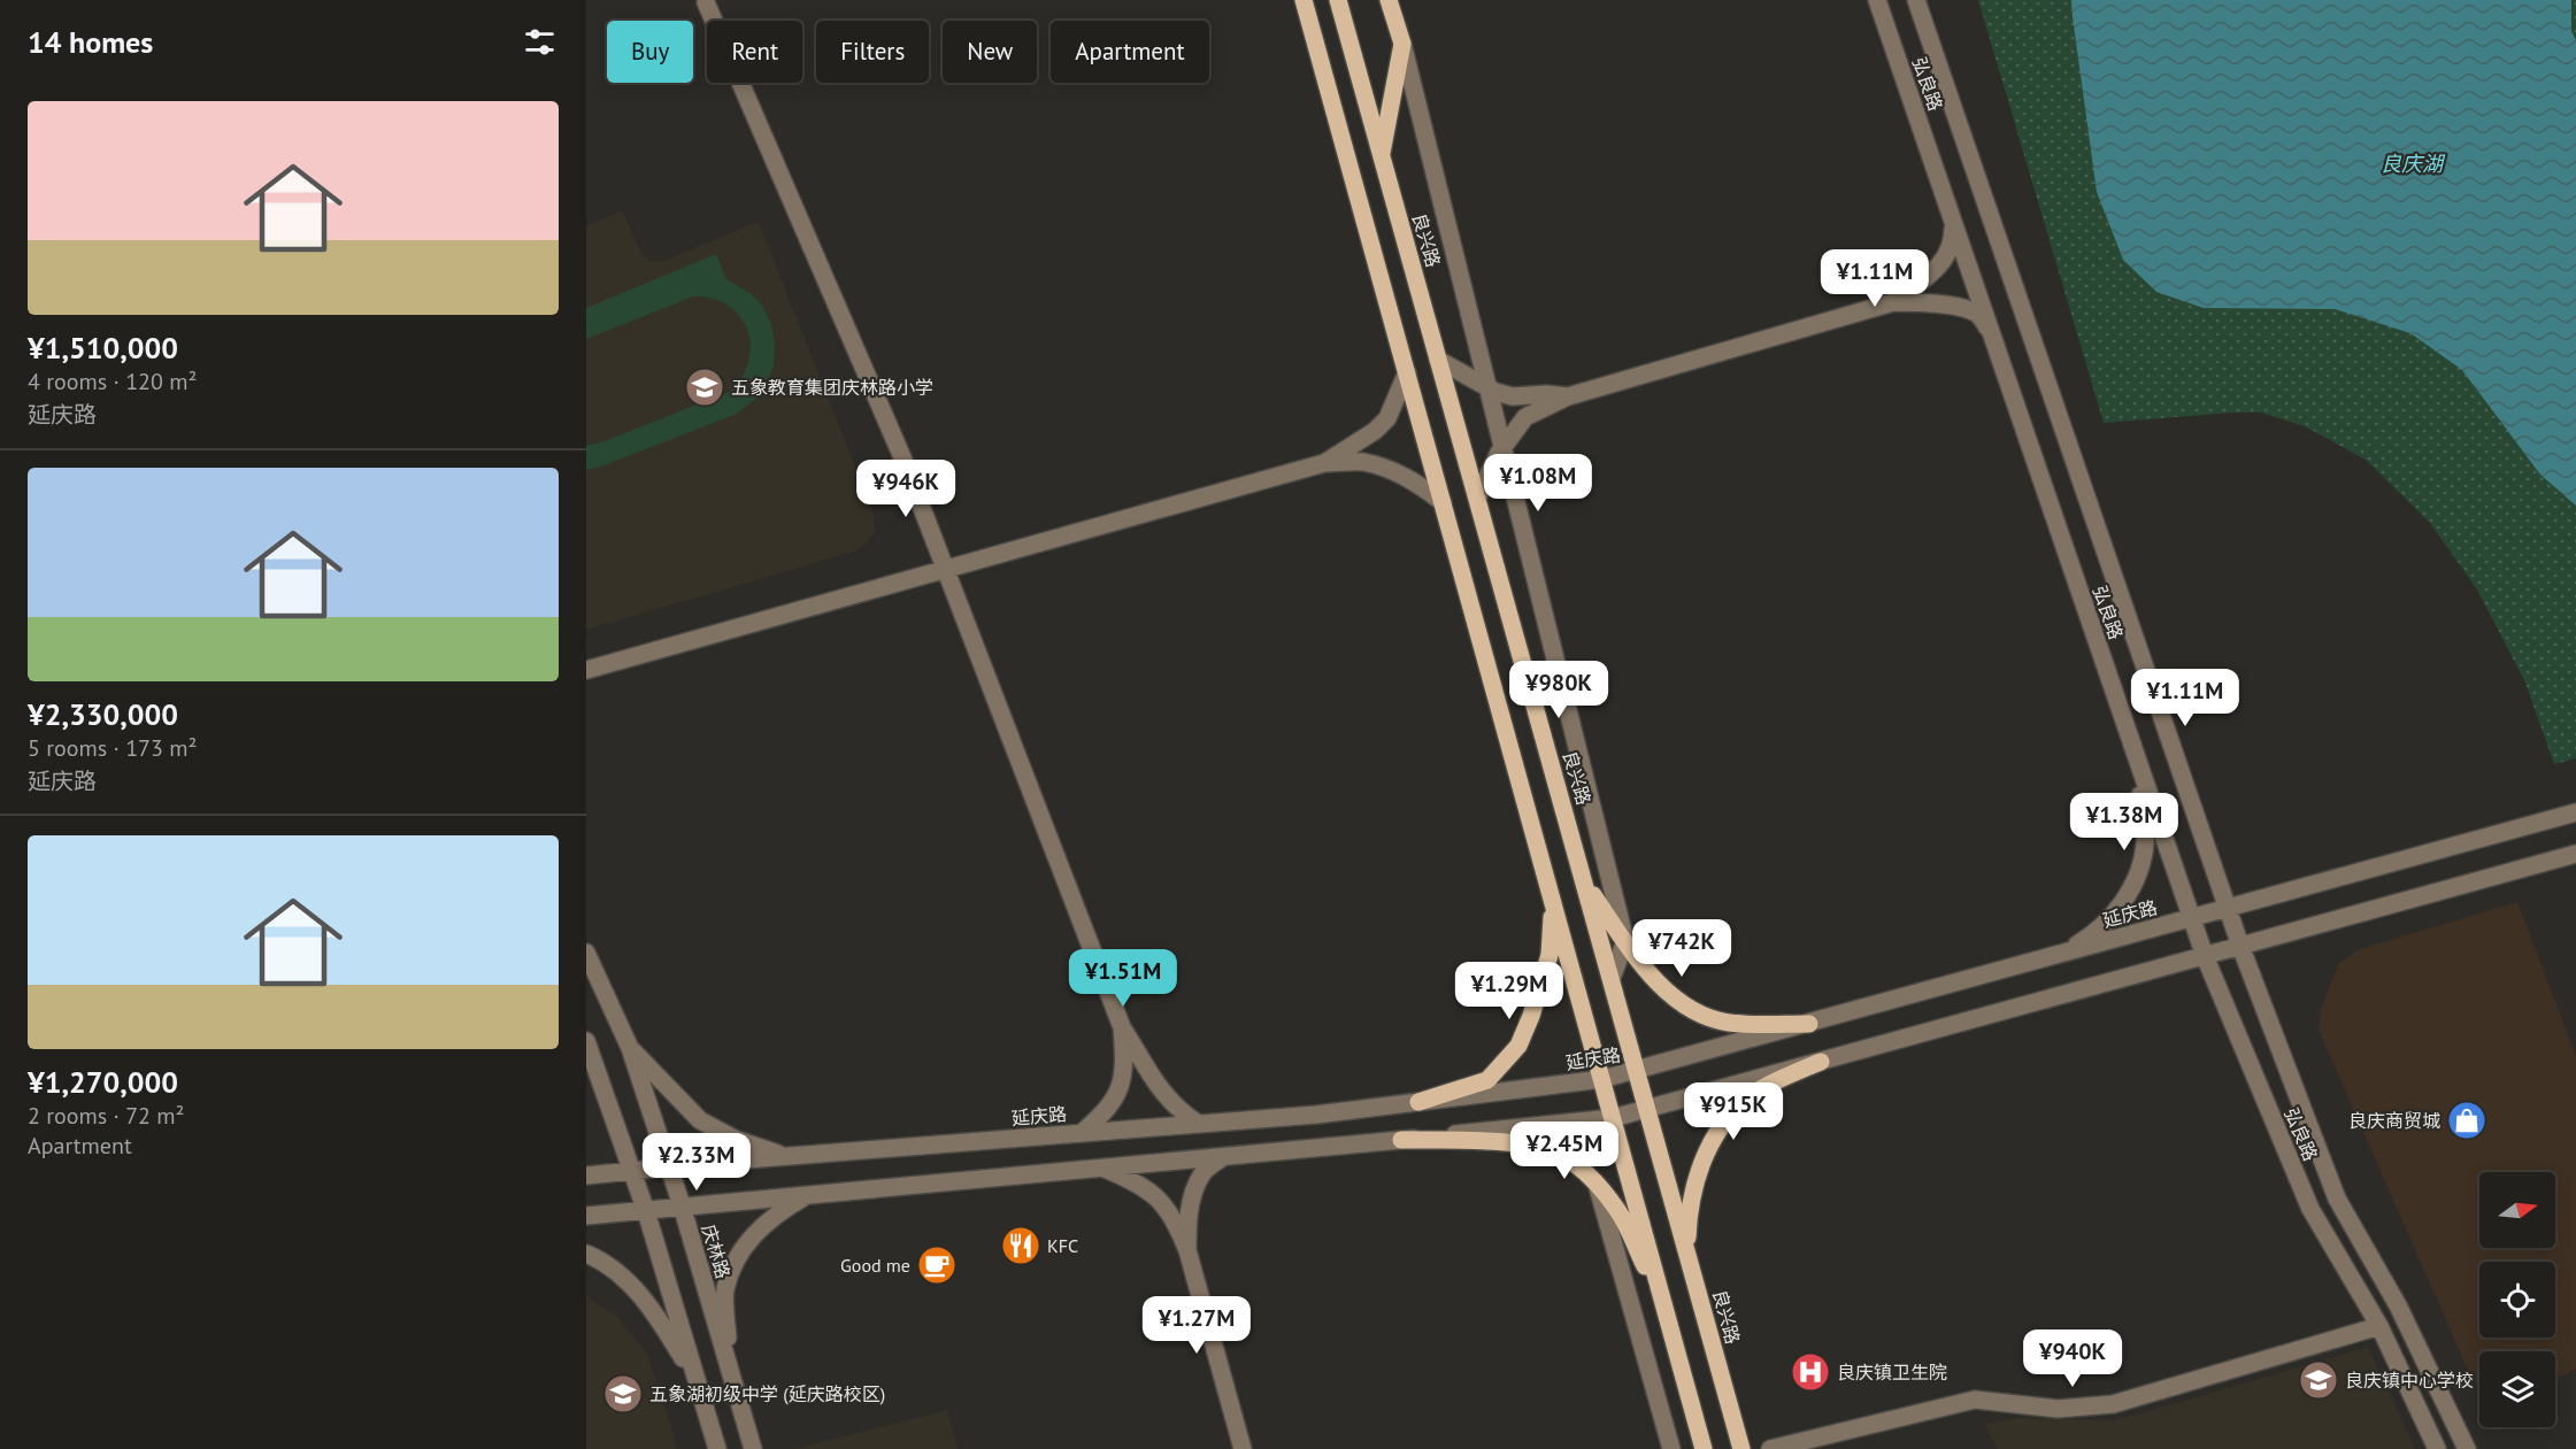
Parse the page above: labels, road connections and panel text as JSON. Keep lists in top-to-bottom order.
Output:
{
  "streets": {
    "main road": ["良兴路"],
    "street": ["弘良路", "延庆路", "庆林路"]
  },
  "crossings": [
    ["弘良路", "延庆路"],
    ["良兴路", "延庆路"],
    ["延庆路", "庆林路"]
  ],
  "water": ["良庆湖"],
  "places": {
    "school or university": ["五象教育集团庆林路小学", "良庆镇中心学校", "五象湖初级中学 (延庆路校区)"],
    "shop": ["良庆商贸城"],
    "restaurant": ["KFC"],
    "cafe": ["Good me"],
    "hospital": ["良庆镇卫生院"]
  },
  "north": "right",
  "page": {
    "heading": "14 homes",
    "chip": [
      "Buy",
      "Rent",
      "Filters",
      "New",
      "Apartment"
    ],
    "list": [
      {
        "name": "¥1,510,000",
        "note": "4 rooms · 120 m² · 延庆路"
      },
      {
        "name": "¥2,330,000",
        "note": "5 rooms · 173 m² · 延庆路"
      },
      {
        "name": "¥1,270,000",
        "note": "2 rooms · 72 m² · Apartment"
      }
    ],
    "price": [
      "¥1.11M",
      "¥1.08M",
      "¥946K",
      "¥980K",
      "¥1.11M",
      "¥1.38M",
      "¥742K",
      "¥1.51M",
      "¥1.29M",
      "¥915K",
      "¥2.45M",
      "¥2.33M",
      "¥1.27M",
      "¥940K"
    ]
  }
}
